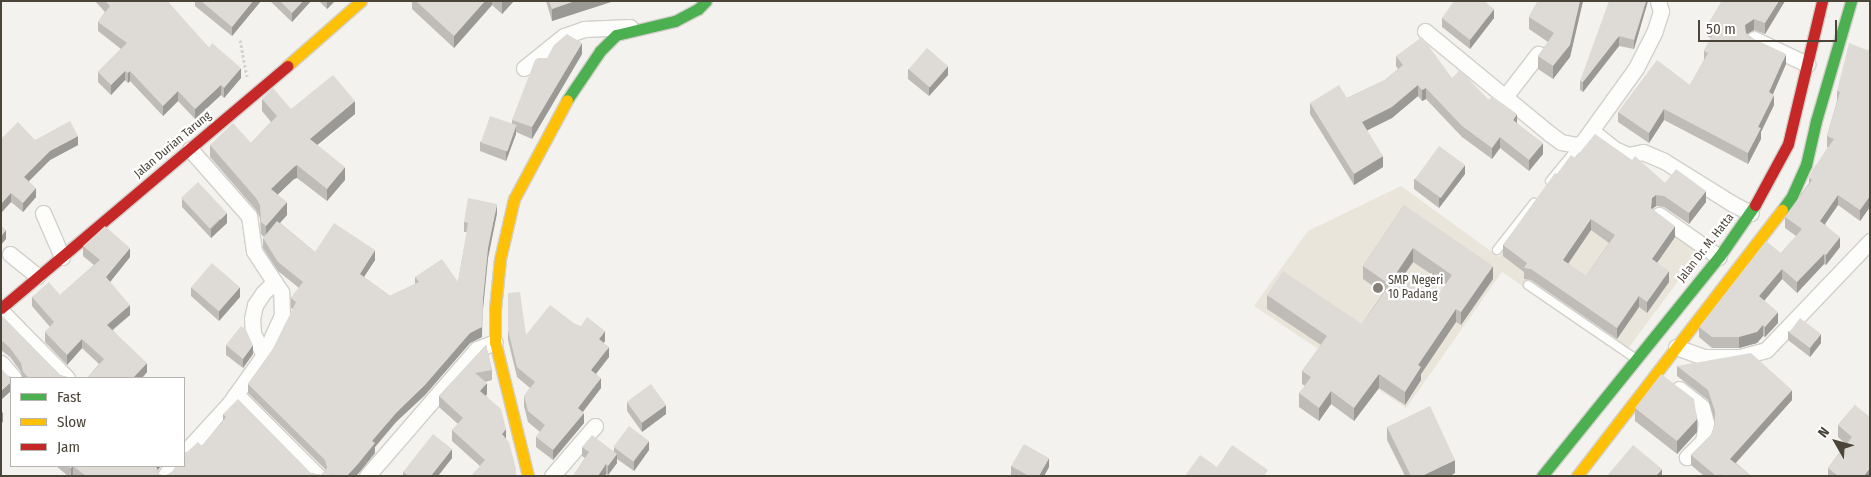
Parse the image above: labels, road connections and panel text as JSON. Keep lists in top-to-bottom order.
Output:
{
  "streets": {
    "main road": ["Jalan Durian Tarung", "Jalan Dr. M. Hatta"]
  },
  "places": ["SMP Negeri 10 Padang"],
  "legend": ["Fast", "Slow", "Jam"],
  "scale_bar": "50 m",
  "north": "top left"
}
